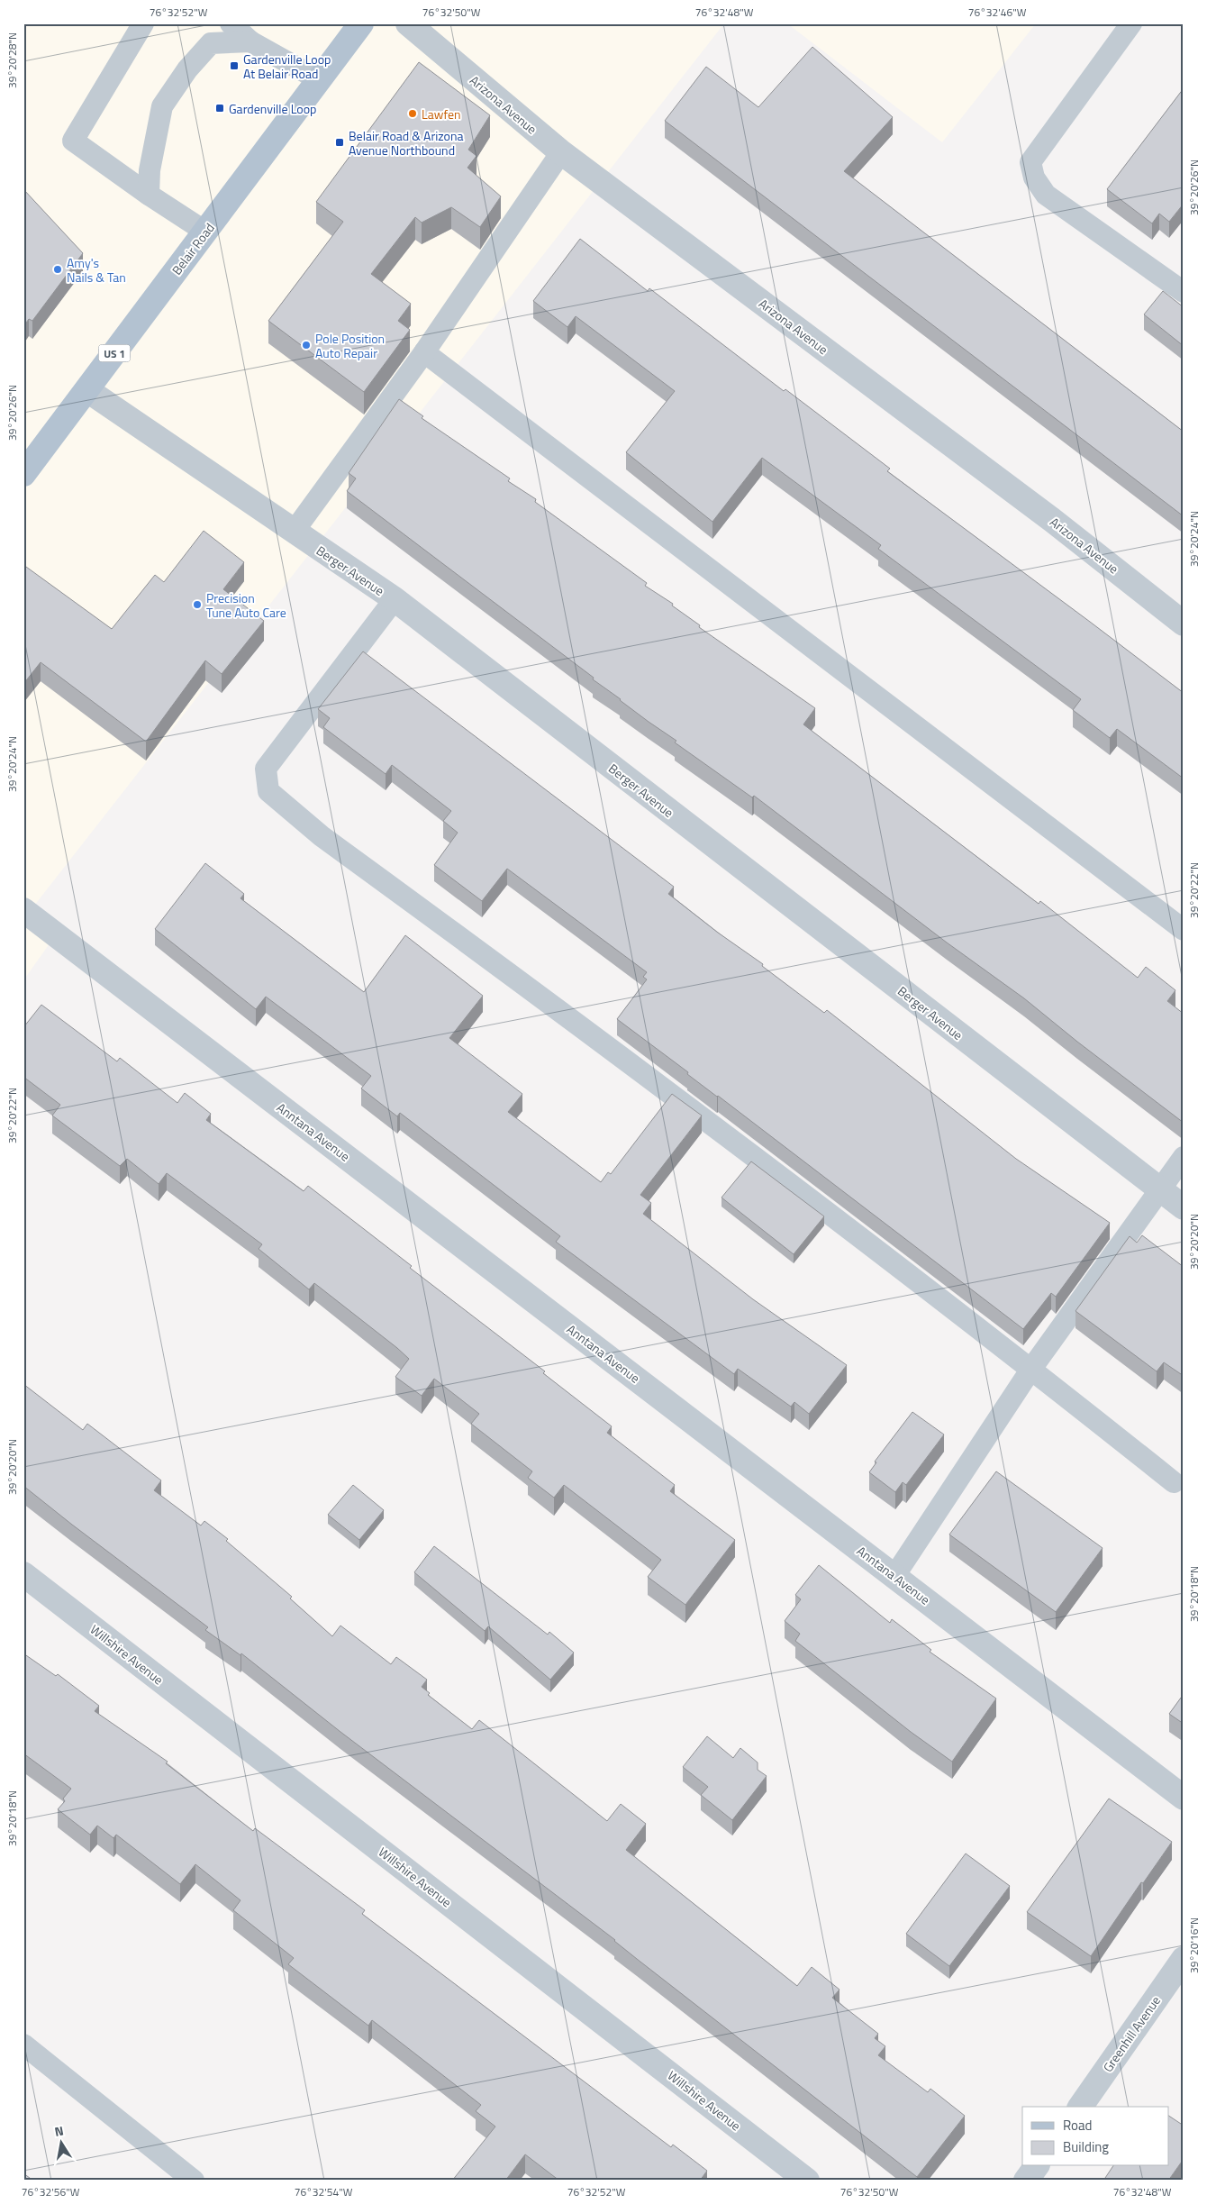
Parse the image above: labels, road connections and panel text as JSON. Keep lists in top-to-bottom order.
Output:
{
  "streets": {
    "main road": ["Belair Road", "US 1"],
    "street": [
      "Arizona Avenue",
      "Berger Avenue",
      "Anntana Avenue",
      "Willshire Avenue",
      "Greenhill Avenue"
    ]
  },
  "crossings": [
    ["Belair Road", "Berger Avenue"]
  ],
  "places": {
    "transit": ["Gardenville Loop At Belair Road", "Gardenville Loop", "Belair Road & Arizona Avenue Northbound"],
    "other": [
      "Lawfen",
      "Amy's Nails & Tan",
      "Pole Position Auto Repair",
      "Precision Tune Auto Care"
    ]
  },
  "legend": ["Road", "Building"],
  "north": "top",
  "coordinates": [
    "76°32'52\"W",
    "76°32'50\"W",
    "76°32'48\"W",
    "76°32'46\"W",
    "39°20'28\"N",
    "39°20'26\"N",
    "39°20'24\"N",
    "39°20'22\"N",
    "39°20'20\"N",
    "39°20'18\"N",
    "39°20'16\"N",
    "76°32'56\"W",
    "76°32'54\"W"
  ]
}
